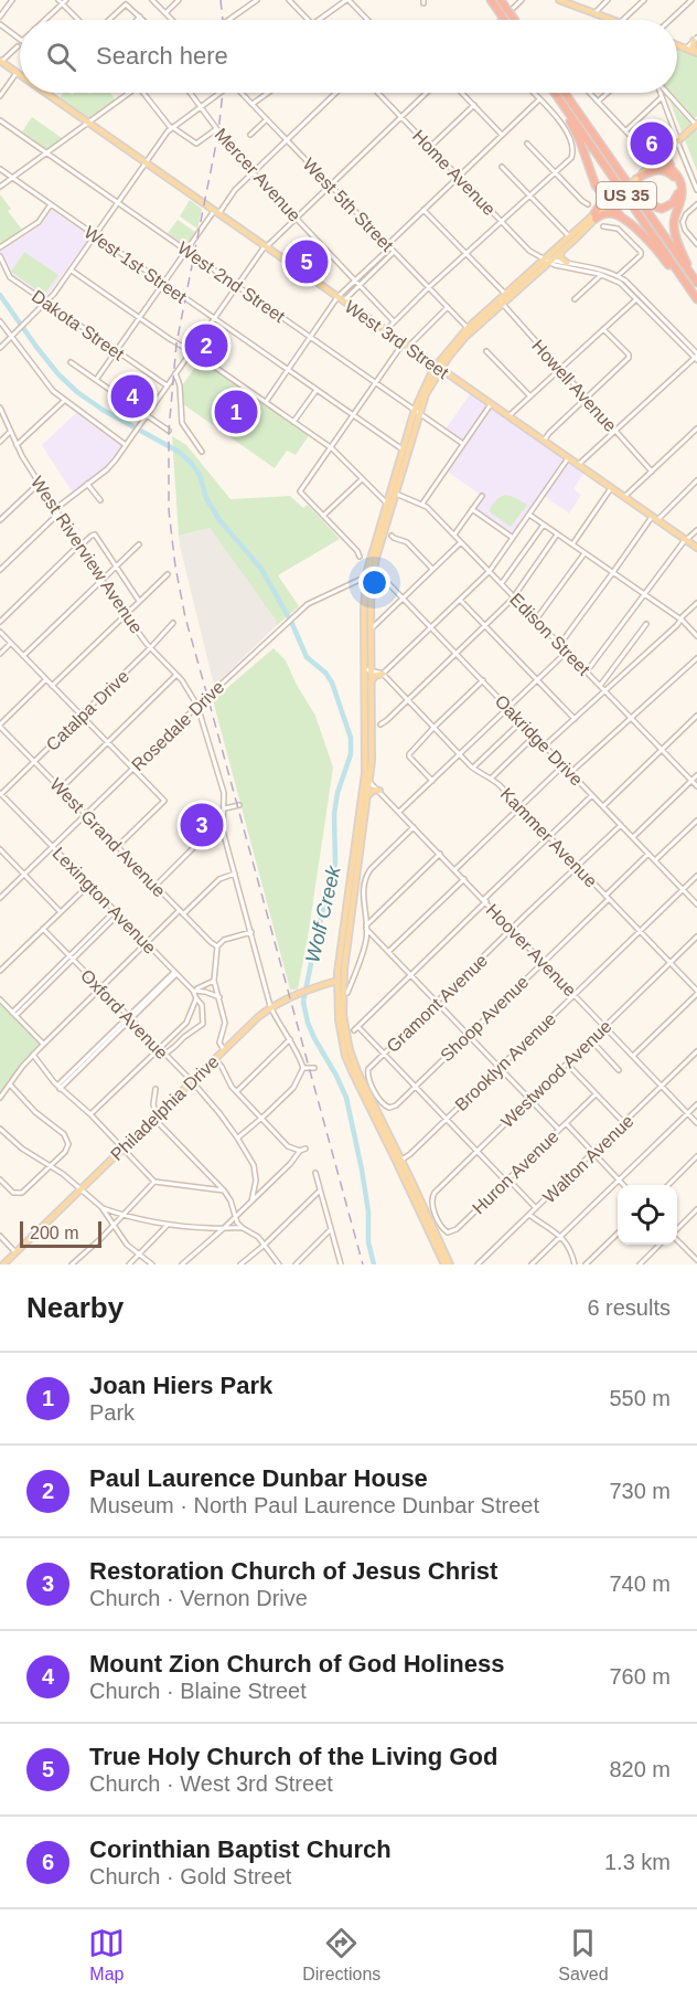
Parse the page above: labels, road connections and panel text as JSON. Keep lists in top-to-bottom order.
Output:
{
  "streets": {
    "highway": ["US 35"],
    "main road": ["West 3rd Street", "Philadelphia Drive"],
    "street": [
      "Home Avenue",
      "Mercer Avenue",
      "West 5th Street",
      "West 1st Street",
      "West 2nd Street",
      "Dakota Street",
      "Howell Avenue",
      "West Riverview Avenue",
      "Edison Street",
      "Catalpa Drive",
      "Rosedale Drive",
      "Oakridge Drive",
      "West Grand Avenue",
      "Kammer Avenue",
      "Lexington Avenue",
      "Hoover Avenue",
      "Gramont Avenue",
      "Oxford Avenue",
      "Shoop Avenue",
      "Brooklyn Avenue",
      "Westwood Avenue",
      "Walton Avenue",
      "Huron Avenue"
    ]
  },
  "crossings": [
    ["West Riverview Avenue", "Catalpa Drive"],
    ["West Riverview Avenue", "Rosedale Drive"],
    ["West Riverview Avenue", "Philadelphia Drive"],
    ["Catalpa Drive", "West Grand Avenue"],
    ["Catalpa Drive", "Lexington Avenue"],
    ["Rosedale Drive", "West Grand Avenue"],
    ["Rosedale Drive", "Lexington Avenue"],
    ["Oakridge Drive", "Gramont Avenue"],
    ["Oakridge Drive", "Shoop Avenue"],
    ["Oakridge Drive", "Brooklyn Avenue"],
    ["Kammer Avenue", "Gramont Avenue"],
    ["Kammer Avenue", "Shoop Avenue"],
    ["Kammer Avenue", "Brooklyn Avenue"],
    ["Kammer Avenue", "Westwood Avenue"],
    ["Hoover Avenue", "Gramont Avenue"],
    ["Hoover Avenue", "Shoop Avenue"],
    ["Hoover Avenue", "Brooklyn Avenue"],
    ["Hoover Avenue", "Westwood Avenue"],
    ["Hoover Avenue", "Walton Avenue"],
    ["Gramont Avenue", "Shoop Avenue"],
    ["Oxford Avenue", "Philadelphia Drive"],
    ["Westwood Avenue", "Huron Avenue"]
  ],
  "water": ["Wolf Creek"],
  "scale_bar": "200 m",
  "page": {
    "search": "Search here",
    "pins": [
      "6",
      "5",
      "2",
      "4",
      "1",
      "3"
    ],
    "scale": "200 m",
    "heading": ["Nearby", "6 results"],
    "list": [
      {
        "mark": "1",
        "name": "Joan Hiers Park",
        "note": "Park",
        "value": "550 m"
      },
      {
        "mark": "2",
        "name": "Paul Laurence Dunbar House",
        "note": "Museum · North Paul Laurence Dunbar Street",
        "value": "730 m"
      },
      {
        "mark": "3",
        "name": "Restoration Church of Jesus Christ",
        "note": "Church · Vernon Drive",
        "value": "740 m"
      },
      {
        "mark": "4",
        "name": "Mount Zion Church of God Holiness",
        "note": "Church · Blaine Street",
        "value": "760 m"
      },
      {
        "mark": "5",
        "name": "True Holy Church of the Living God",
        "note": "Church · West 3rd Street",
        "value": "820 m"
      },
      {
        "mark": "6",
        "name": "Corinthian Baptist Church",
        "note": "Church · Gold Street",
        "value": "1.3 km"
      }
    ],
    "nav": ["Map", "Directions", "Saved"]
  }
}
